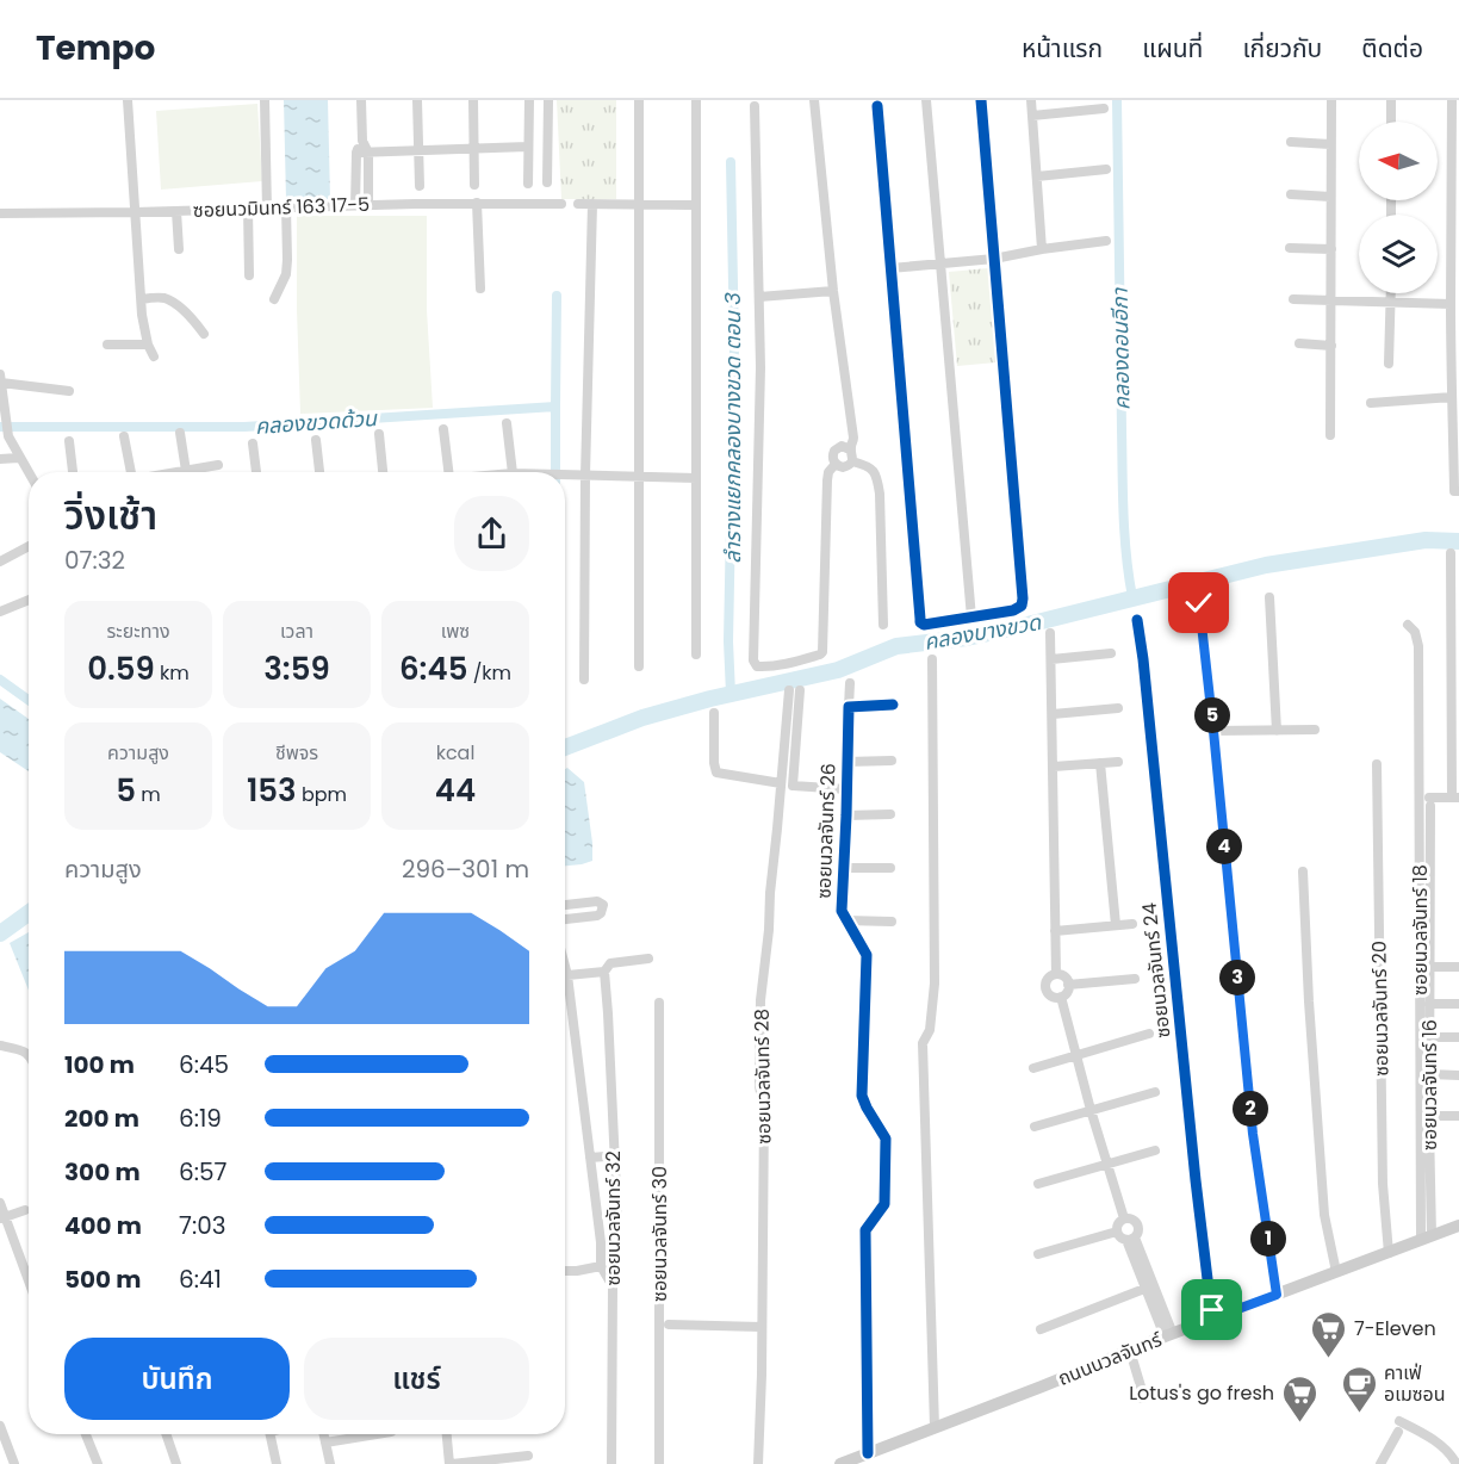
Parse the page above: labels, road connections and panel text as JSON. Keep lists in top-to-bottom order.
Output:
{
  "streets": {
    "main road": ["ถนนนวลจันทร์"],
    "street": [
      "ซอยนวมินทร์ 163 17-5",
      "ซอยนวลจันทร์ 26",
      "ซอยนวลจันทร์ 18",
      "ซอยนวลจันทร์ 24",
      "ซอยนวลจันทร์ 20",
      "ซอยนวลจันทร์ 28",
      "ซอยนวลจันทร์ 16",
      "ซอยนวลจันทร์ 32",
      "ซอยนวลจันทร์ 30"
    ]
  },
  "crossings": [
    ["ซอยนวลจันทร์ 26", "ถนนนวลจันทร์"],
    ["ซอยนวลจันทร์ 18", "ซอยนวลจันทร์ 16"],
    ["ซอยนวลจันทร์ 18", "ถนนนวลจันทร์"],
    ["ซอยนวลจันทร์ 24", "ถนนนวลจันทร์"],
    ["ซอยนวลจันทร์ 20", "ถนนนวลจันทร์"],
    ["ซอยนวลจันทร์ 16", "ถนนนวลจันทร์"]
  ],
  "water": [
    "คลองดอนอีกา",
    "คลองขวดด้วน",
    "ลำรางแยกคลองบางขวด ตอน 3",
    "คลองบางขวด"
  ],
  "places": {
    "supermarket": ["7-Eleven", "Lotus's go fresh"],
    "cafe": ["คาเฟ่ อเมซอน"]
  },
  "north": "left",
  "page": {
    "header": "Tempo",
    "nav": [
      "หน้าแรก",
      "แผนที่",
      "เกี่ยวกับ",
      "ติดต่อ"
    ],
    "heading": ["วิ่งเช้า", "07:32"],
    "stats": [
      ["ระยะทาง", "0.59 km"],
      ["เวลา", "3:59"],
      ["เพซ", "6:45 /km"],
      ["ความสูง", "5 m"],
      ["ชีพจร", "153 bpm"],
      ["kcal", "44"]
    ],
    "pins": [
      "5",
      "4",
      "3",
      "2",
      "1"
    ],
    "chart": ["ความสูง", "296–301 m"],
    "list": [
      {
        "name": "100 m",
        "note": "6:45"
      },
      {
        "name": "200 m",
        "note": "6:19"
      },
      {
        "name": "300 m",
        "note": "6:57"
      },
      {
        "name": "400 m",
        "note": "7:03"
      },
      {
        "name": "500 m",
        "note": "6:41"
      }
    ],
    "buttons": ["บันทึก", "แชร์"]
  }
}
